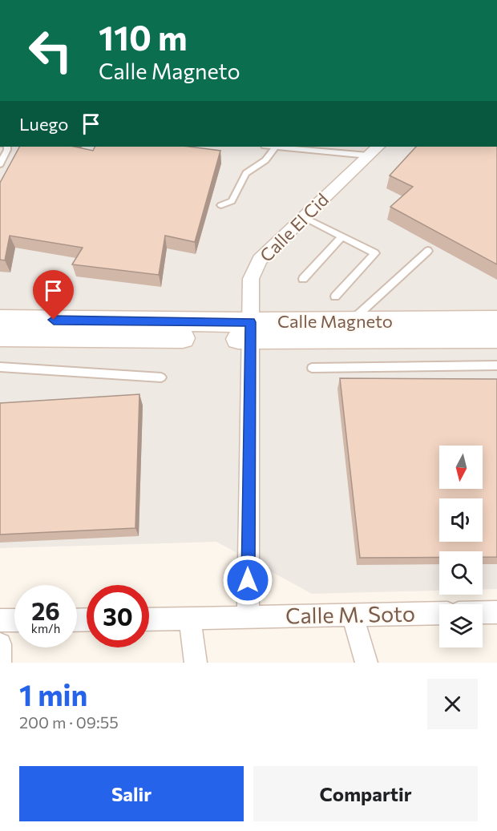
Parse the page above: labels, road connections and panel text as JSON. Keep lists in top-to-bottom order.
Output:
{
  "streets": {
    "main road": ["Calle Magneto"],
    "street": ["Calle El Cid", "Calle M. Soto"]
  },
  "crossings": [
    ["Calle El Cid", "Calle Magneto"],
    ["Calle El Cid", "Calle M. Soto"]
  ],
  "north": "bottom",
  "page": {
    "turn": ["110 m", "Calle Magneto"],
    "then": "Luego",
    "speed": "26 km/h",
    "limit": "30",
    "heading": ["1 min", "200 m · 09:55"],
    "buttons": ["Salir", "Compartir"]
  }
}
